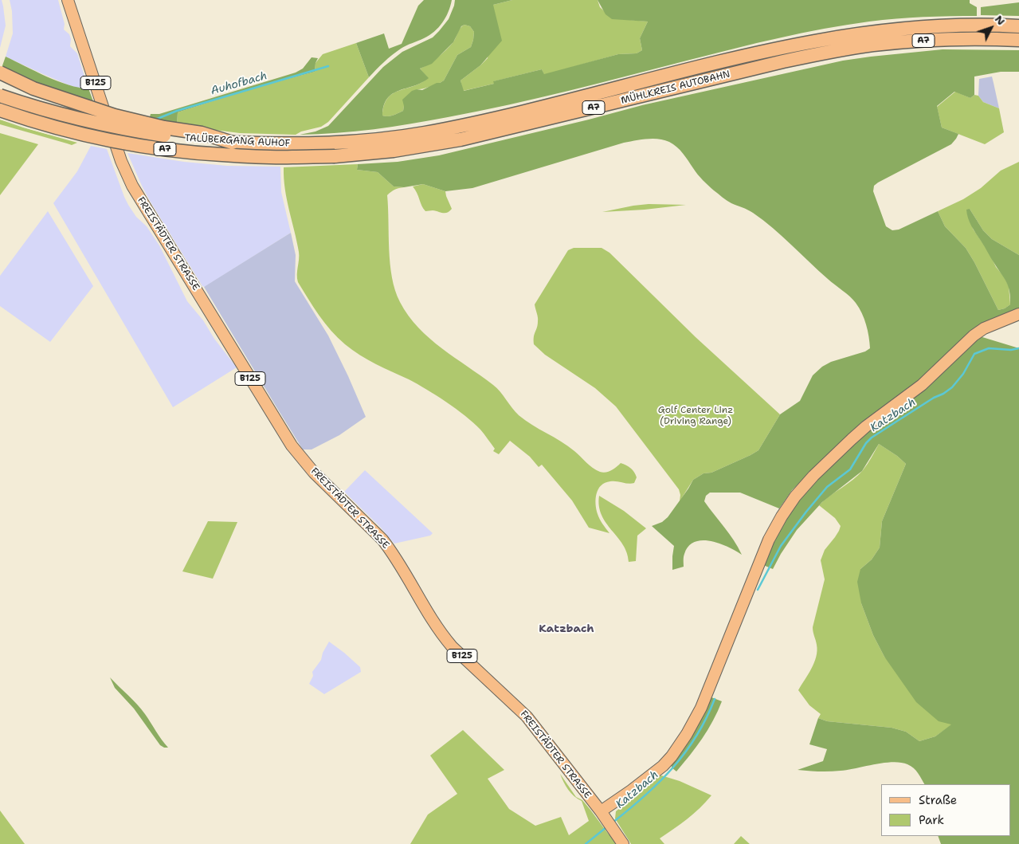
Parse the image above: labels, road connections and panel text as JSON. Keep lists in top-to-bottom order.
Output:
{
  "streets": {
    "highway": ["A7", "MÜHLKREIS AUTOBAHN", "TALÜBERGANG AUHOF"],
    "main road": ["B125", "FREISTÄDTER STRASSE"]
  },
  "crossings": [
    ["MÜHLKREIS AUTOBAHN", "TALÜBERGANG AUHOF"]
  ],
  "districts": ["Katzbach"],
  "water": ["Auhofbach", "Katzbach"],
  "parks": ["Golf Center Linz (Driving Range)"],
  "legend": ["Straße", "Park"],
  "north": "top right"
}
